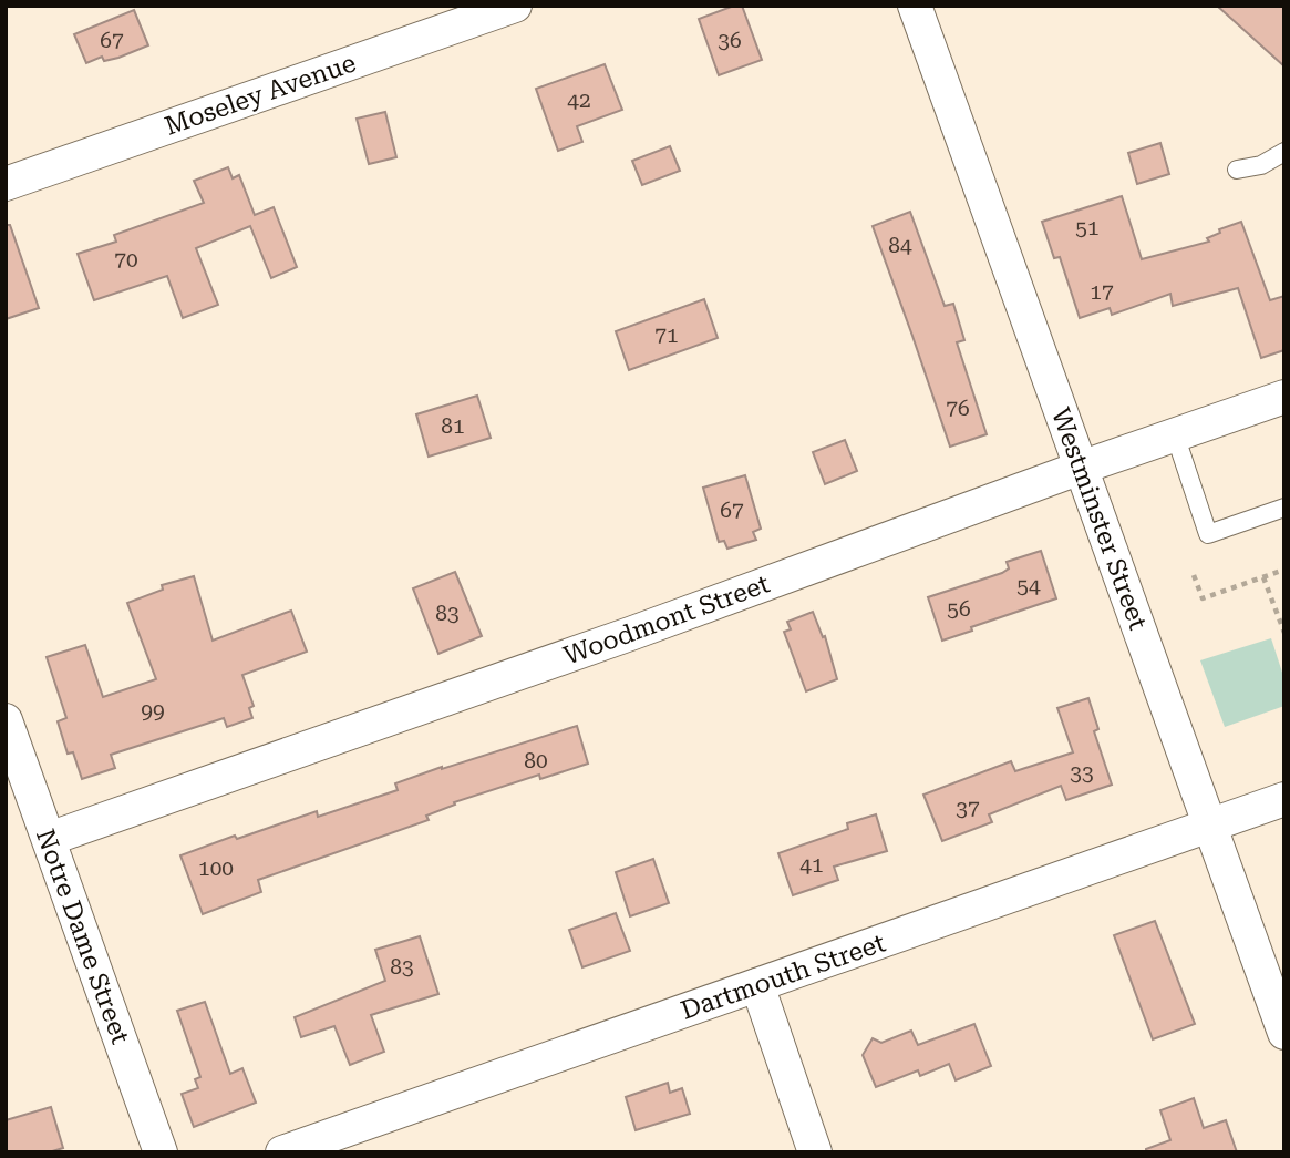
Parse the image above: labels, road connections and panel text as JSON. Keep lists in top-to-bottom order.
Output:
{
  "streets": {
    "street": [
      "Moseley Avenue",
      "Westminster Street",
      "Woodmont Street",
      "Notre Dame Street",
      "Dartmouth Street"
    ]
  },
  "crossings": [
    ["Westminster Street", "Woodmont Street"],
    ["Westminster Street", "Dartmouth Street"],
    ["Woodmont Street", "Notre Dame Street"]
  ],
  "house_numbers": [
    "67",
    "36",
    "42",
    "51",
    "84",
    "70",
    "17",
    "71",
    "76",
    "81",
    "67",
    "54",
    "56",
    "83",
    "99",
    "80",
    "33",
    "37",
    "41",
    "100",
    "83"
  ]
}
